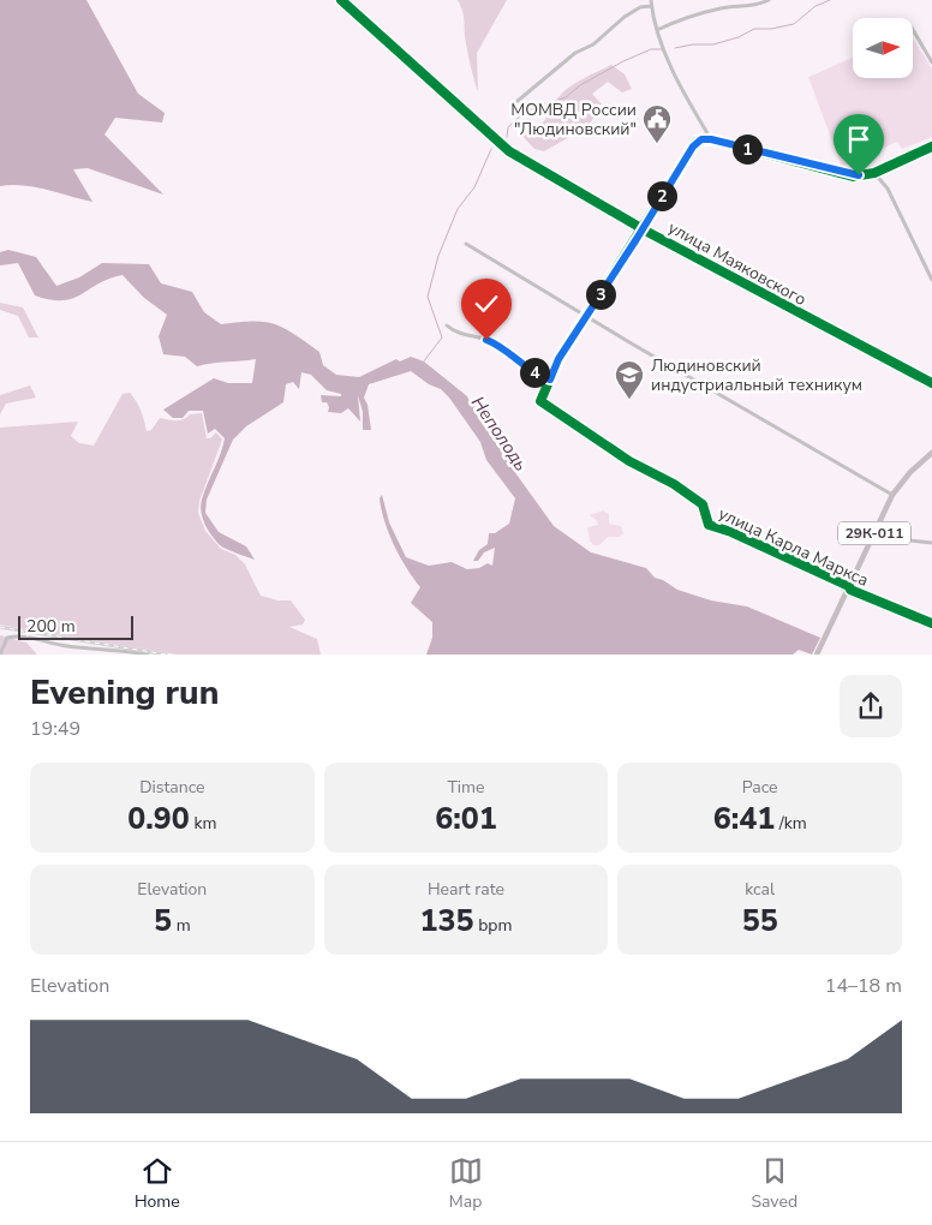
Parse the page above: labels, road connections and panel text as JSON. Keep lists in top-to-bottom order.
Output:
{
  "streets": {
    "main road": ["29К-011"],
    "street": ["улица Маяковского", "улица Карла Маркса"]
  },
  "crossings": [
    ["29К-011", "улица Карла Маркса"]
  ],
  "water": ["Неполодь"],
  "places": {
    "public building": ["МОМВД России \"Людиновский\""],
    "school or university": ["Людиновский индустриальный техникум"]
  },
  "scale_bar": "200 m",
  "north": "right",
  "page": {
    "pins": [
      "1",
      "2",
      "3",
      "4"
    ],
    "scale": "200 m",
    "heading": ["Evening run", "19:49"],
    "stats": [
      ["Distance", "0.90 km"],
      ["Time", "6:01"],
      ["Pace", "6:41 /km"],
      ["Elevation", "5 m"],
      ["Heart rate", "135 bpm"],
      ["kcal", "55"]
    ],
    "chart": ["Elevation", "14–18 m"],
    "tabs": ["Home", "Map", "Saved"]
  }
}
